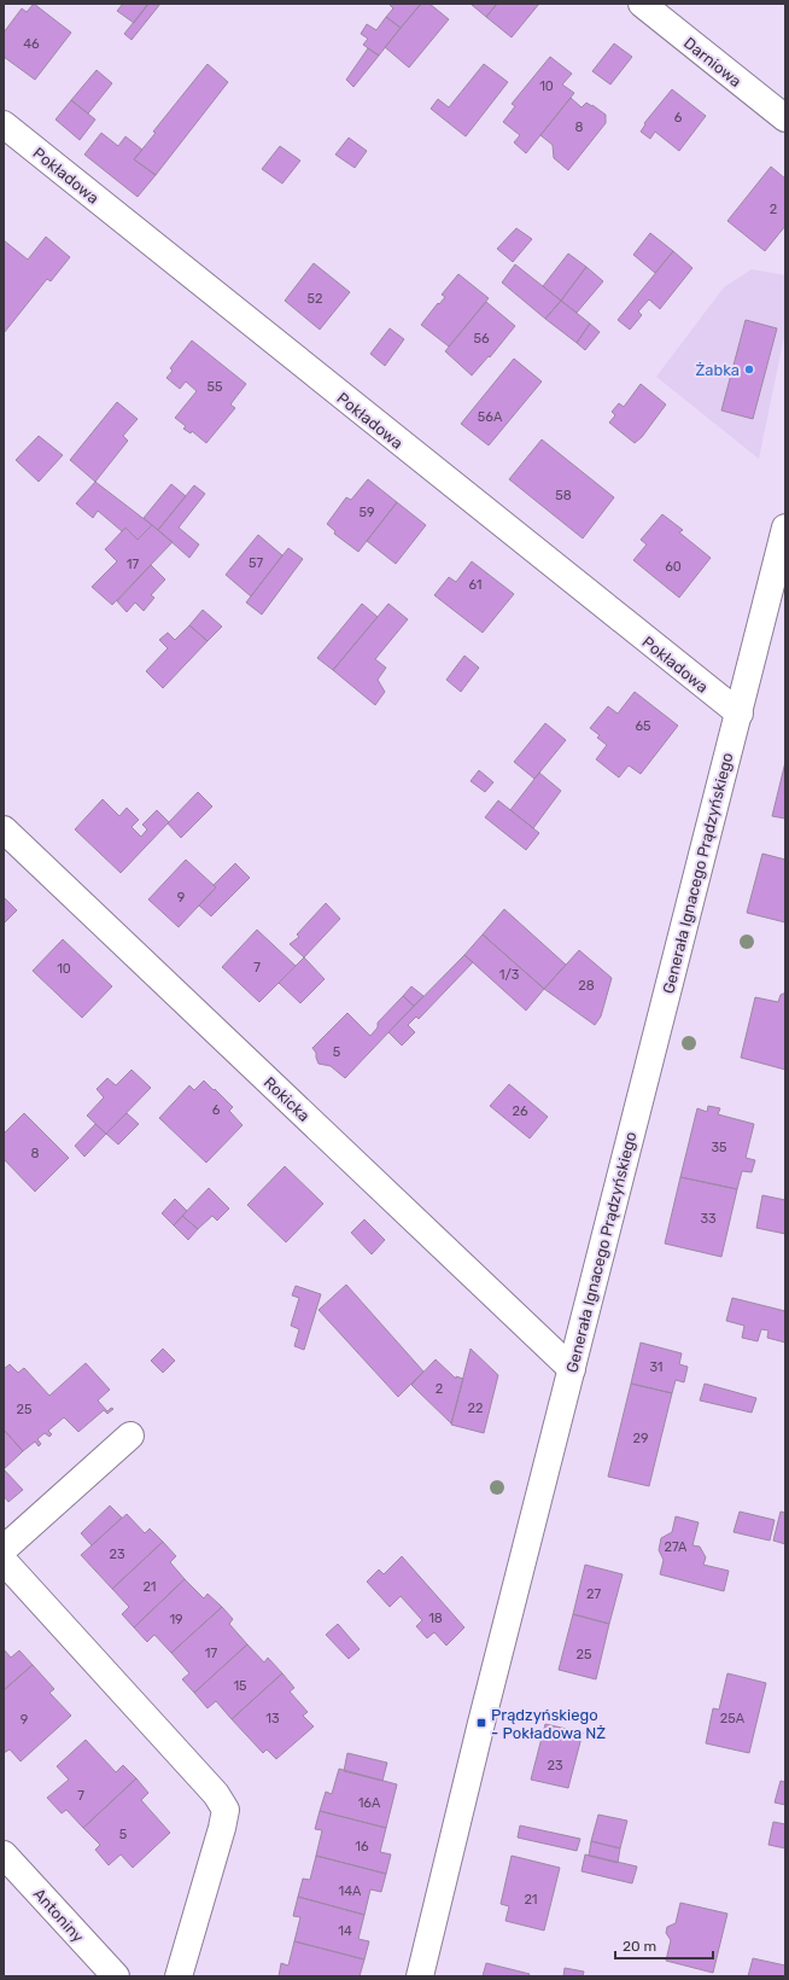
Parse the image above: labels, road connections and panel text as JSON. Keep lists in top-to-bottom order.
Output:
{
  "streets": {
    "street": [
      "Darniowa",
      "Pokładowa",
      "Generała Ignacego Prądzyńskiego",
      "Rokicka",
      "Antoniny"
    ]
  },
  "crossings": [
    ["Pokładowa", "Generała Ignacego Prądzyńskiego"],
    ["Generała Ignacego Prądzyńskiego", "Rokicka"]
  ],
  "places": {
    "other": ["Żabka"],
    "transit": ["Prądzyńskiego - Pokładowa NŻ"]
  },
  "house_numbers": [
    "46",
    "10",
    "6",
    "8",
    "2",
    "52",
    "56",
    "55",
    "56A",
    "58",
    "59",
    "57",
    "17",
    "60",
    "61",
    "65",
    "9",
    "7",
    "10",
    "1/3",
    "28",
    "5",
    "6",
    "26",
    "35",
    "8",
    "33",
    "31",
    "2",
    "22",
    "25",
    "29",
    "27A",
    "23",
    "21",
    "27",
    "18",
    "19",
    "17",
    "25",
    "15",
    "13",
    "25A",
    "9",
    "23",
    "7",
    "16A",
    "5",
    "16",
    "14A",
    "21",
    "14"
  ],
  "scale_bar": "20 m"
}
